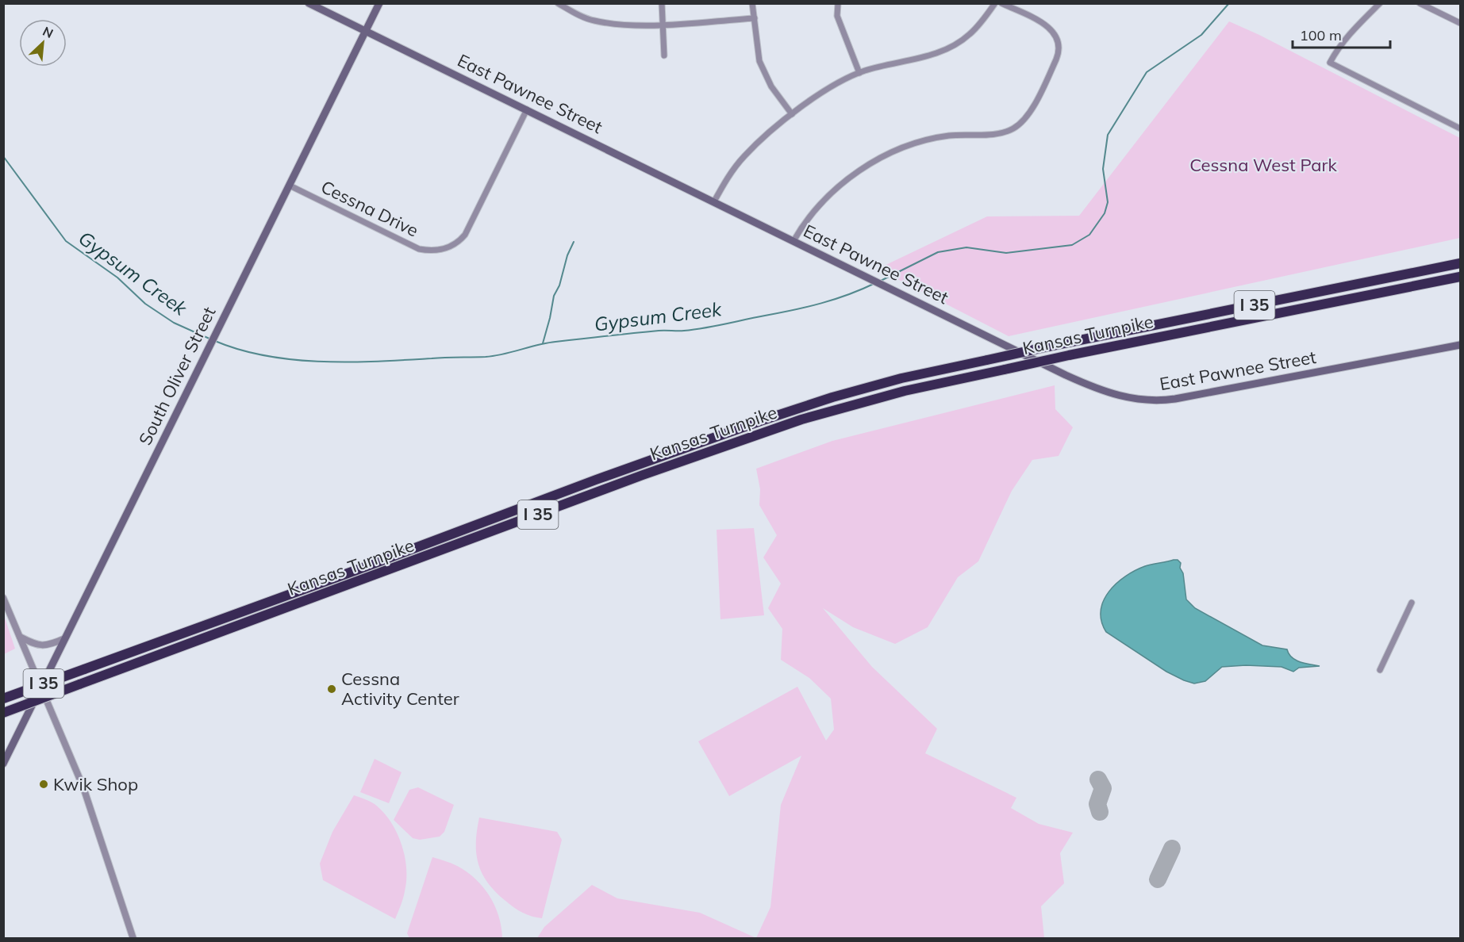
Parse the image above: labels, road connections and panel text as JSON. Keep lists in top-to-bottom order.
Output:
{
  "streets": {
    "highway": ["I 35", "Kansas Turnpike"],
    "main road": ["East Pawnee Street", "South Oliver Street"],
    "street": ["Cessna Drive"]
  },
  "crossings": [
    ["East Pawnee Street", "Cessna Drive"],
    ["East Pawnee Street", "South Oliver Street"],
    ["Cessna Drive", "South Oliver Street"]
  ],
  "water": ["Gypsum Creek"],
  "parks": ["Cessna West Park"],
  "places": ["Cessna Activity Center", "Kwik Shop"],
  "scale_bar": "100 m",
  "north": "top right"
}
